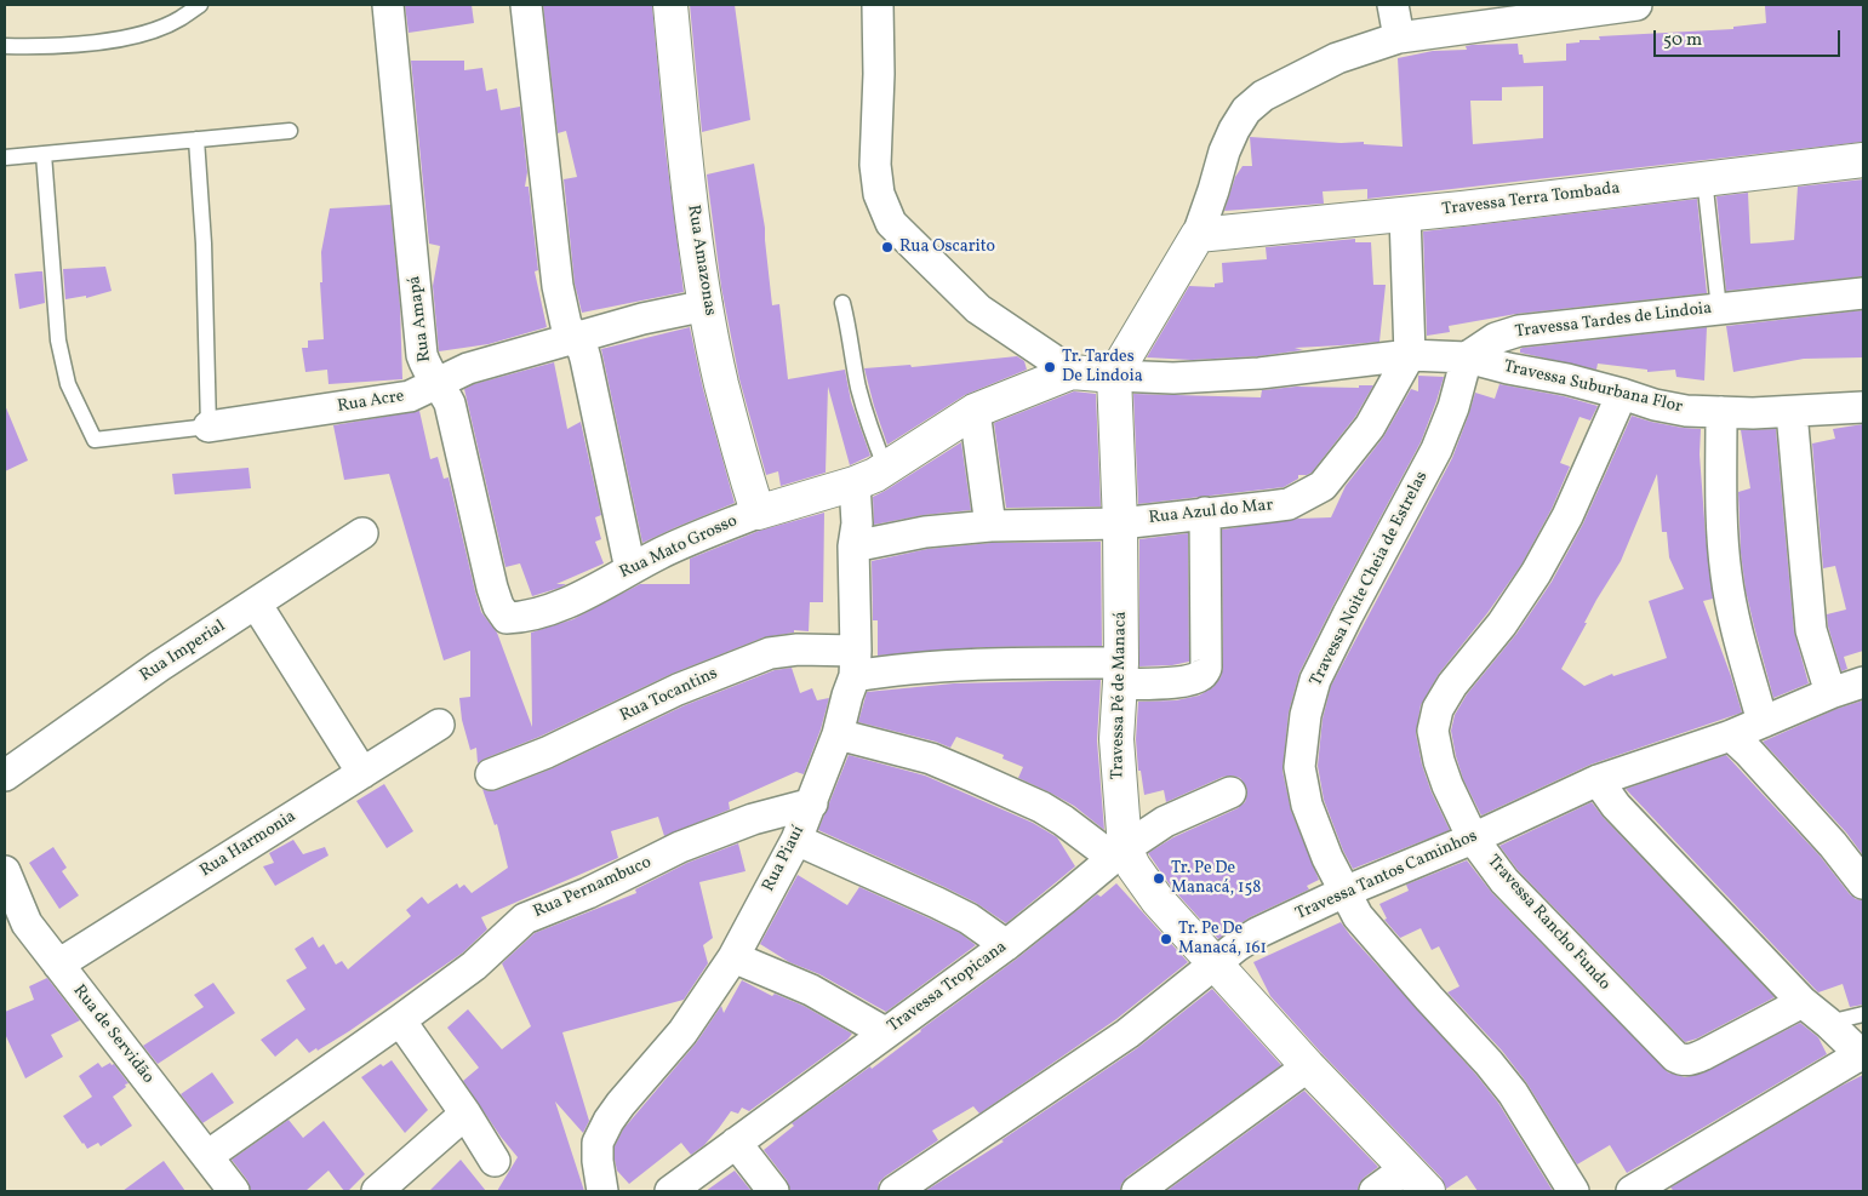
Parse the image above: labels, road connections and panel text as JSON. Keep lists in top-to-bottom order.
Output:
{
  "streets": {
    "street": [
      "Travessa Terra Tombada",
      "Rua Amazonas",
      "Rua Amapá",
      "Travessa Tardes de Lindoia",
      "Travessa Suburbana Flor",
      "Rua Acre",
      "Rua Azul do Mar",
      "Rua Mato Grosso",
      "Travessa Noite Cheia de Estrelas",
      "Rua Imperial",
      "Rua Tocantins",
      "Travessa Pé de Manacá",
      "Rua Harmonia",
      "Rua Piauí",
      "Travessa Tantos Caminhos",
      "Rua Pernambuco",
      "Travessa Rancho Fundo",
      "Travessa Tropicana",
      "Rua de Servidão"
    ]
  },
  "crossings": [
    ["Rua Amazonas", "Rua Acre"],
    ["Rua Amazonas", "Rua Mato Grosso"],
    ["Rua Amapá", "Rua Acre"],
    ["Rua Amapá", "Rua Mato Grosso"],
    ["Travessa Tardes de Lindoia", "Travessa Suburbana Flor"],
    ["Travessa Tardes de Lindoia", "Travessa Noite Cheia de Estrelas"],
    ["Travessa Suburbana Flor", "Travessa Noite Cheia de Estrelas"],
    ["Travessa Suburbana Flor", "Travessa Rancho Fundo"],
    ["Rua Azul do Mar", "Rua Tocantins"],
    ["Rua Azul do Mar", "Travessa Pé de Manacá"],
    ["Rua Azul do Mar", "Rua Piauí"],
    ["Rua Mato Grosso", "Rua Piauí"],
    ["Travessa Noite Cheia de Estrelas", "Travessa Tantos Caminhos"],
    ["Rua Tocantins", "Travessa Pé de Manacá"],
    ["Rua Tocantins", "Rua Piauí"],
    ["Travessa Pé de Manacá", "Travessa Tantos Caminhos"],
    ["Travessa Pé de Manacá", "Travessa Tropicana"],
    ["Rua Harmonia", "Rua de Servidão"],
    ["Rua Piauí", "Rua Pernambuco"],
    ["Travessa Tantos Caminhos", "Travessa Rancho Fundo"],
    ["Rua Pernambuco", "Rua de Servidão"]
  ],
  "places": [
    "Rua Oscarito",
    "Tr. Tardes De Lindoia",
    "Tr. Pe De Manacá, 158",
    "Tr. Pe De Manacá, 161"
  ],
  "scale_bar": "50 m"
}
